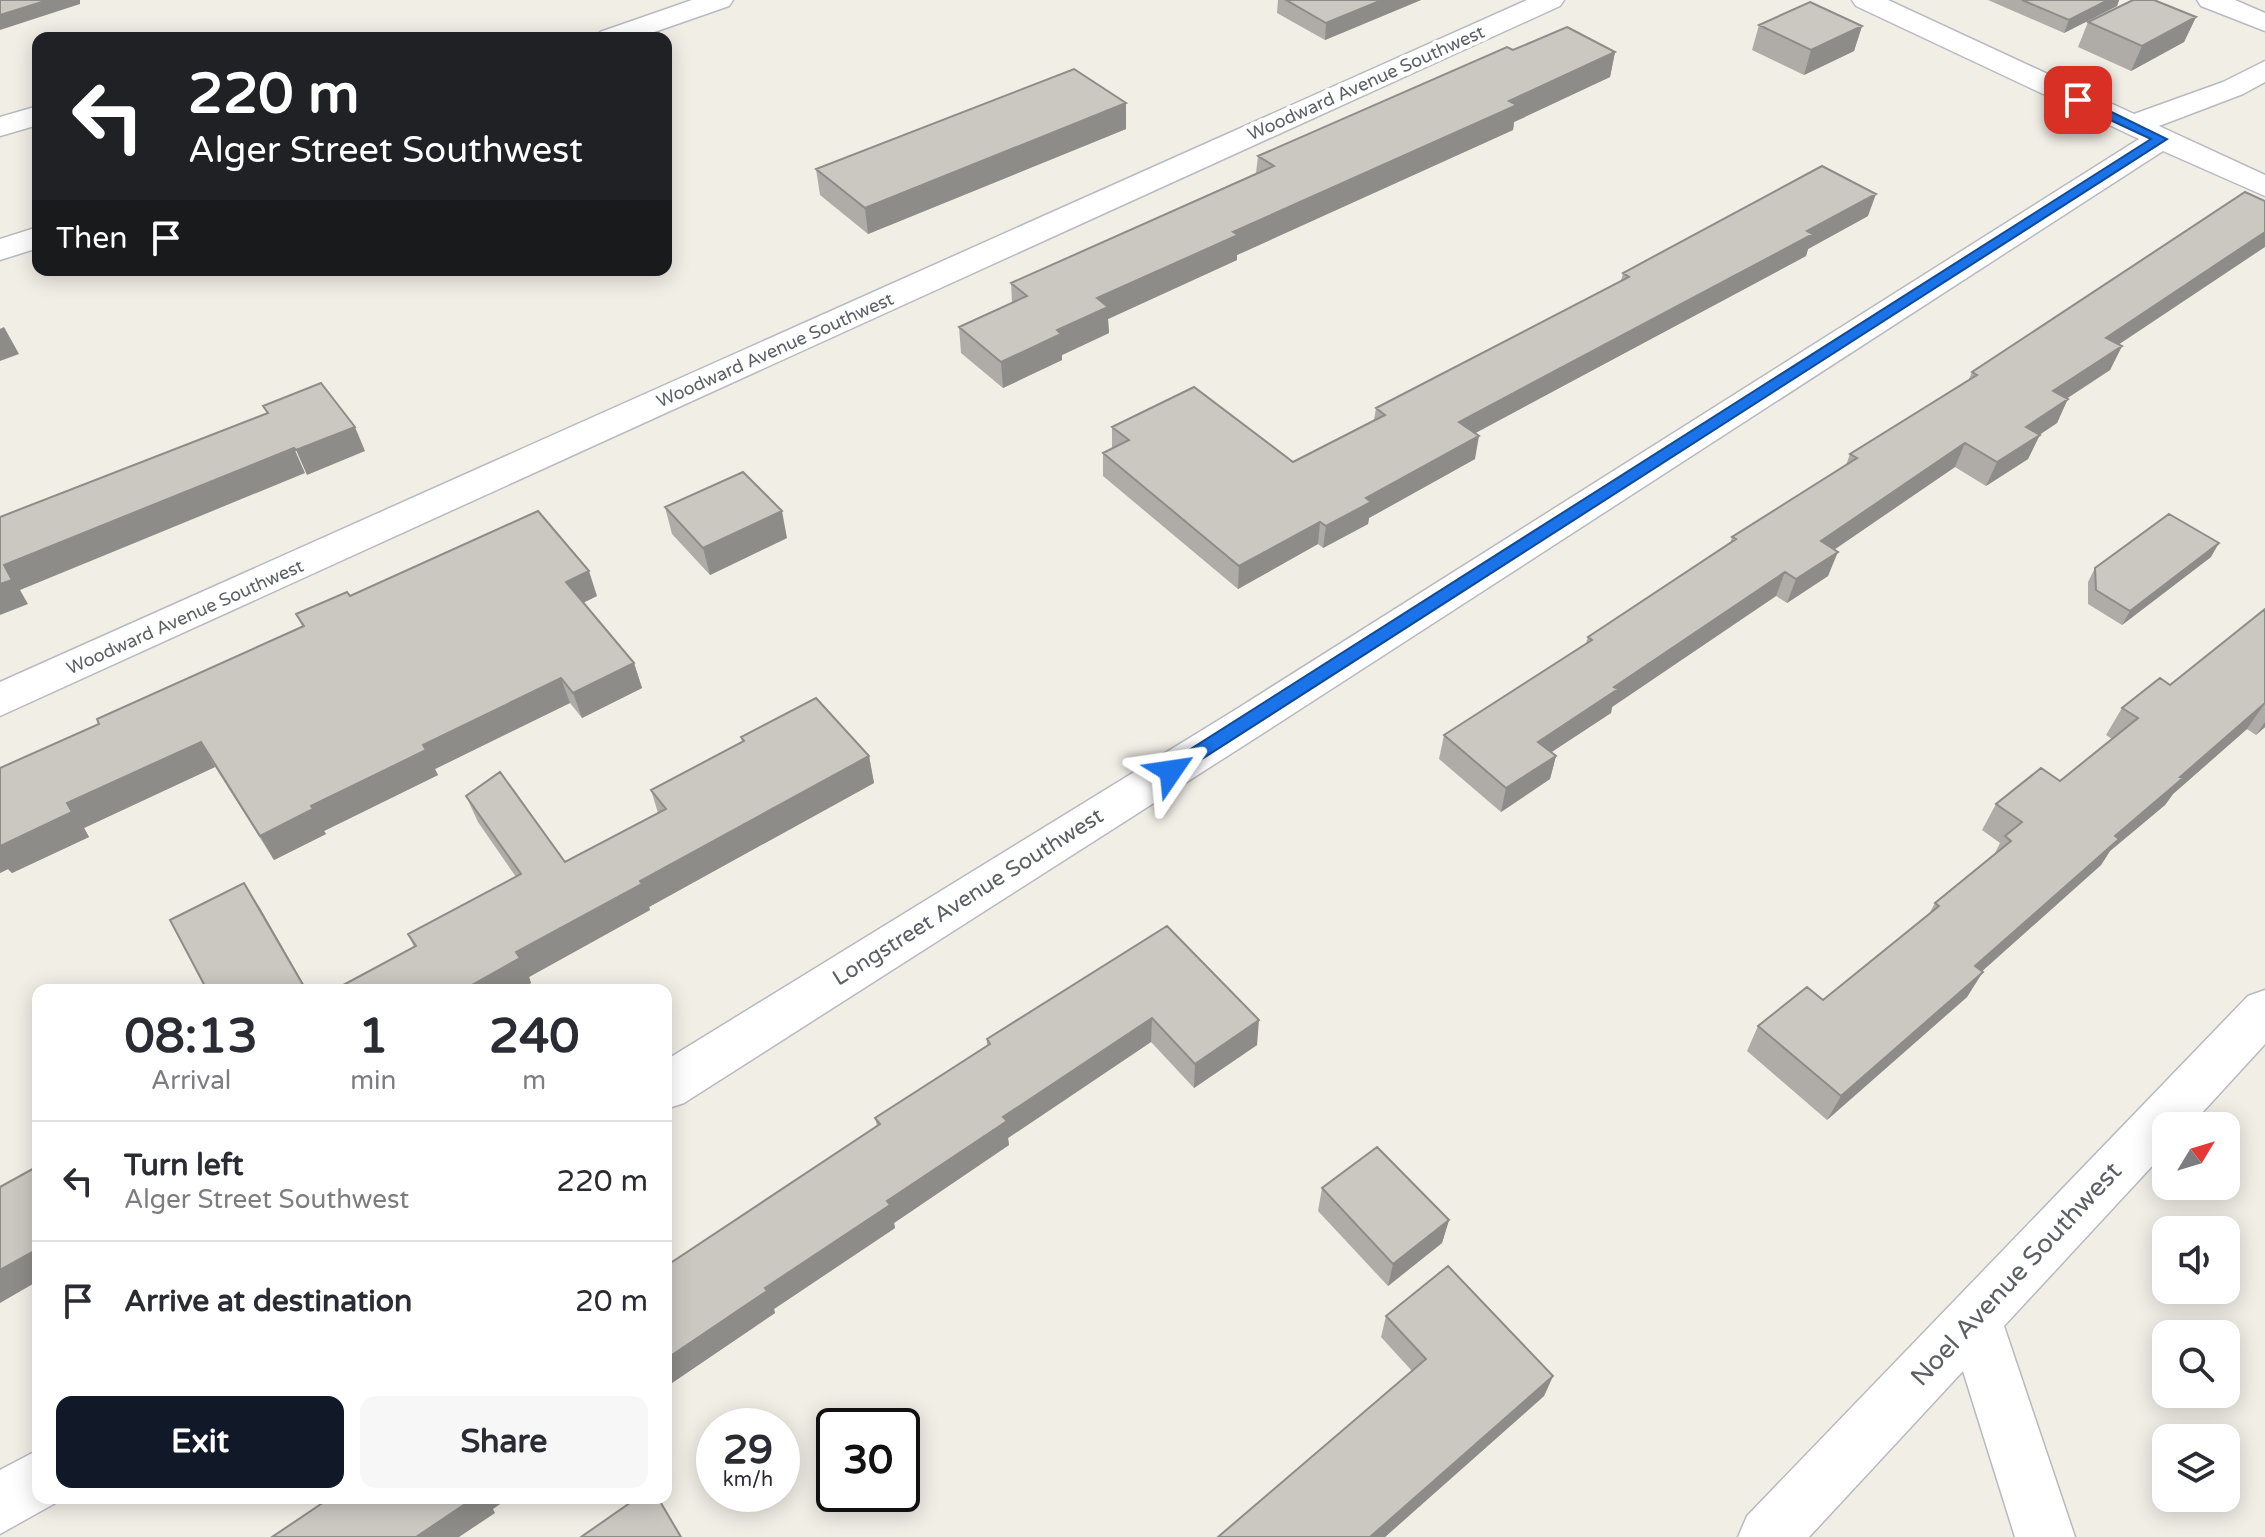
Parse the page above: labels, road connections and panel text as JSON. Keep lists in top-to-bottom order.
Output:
{
  "streets": {
    "street": ["Woodward Avenue Southwest", "Longstreet Avenue Southwest", "Noel Avenue Southwest"]
  },
  "north": "top right",
  "page": {
    "turn": ["220 m", "Alger Street Southwest"],
    "then": "Then",
    "eta": [
      "08:13",
      "Arrival",
      "1",
      "min",
      "240",
      "m"
    ],
    "list": [
      {
        "name": "Turn left",
        "note": "Alger Street Southwest",
        "value": "220 m"
      },
      {
        "name": "Arrive at destination",
        "value": "20 m"
      }
    ],
    "buttons": ["Exit", "Share"],
    "speed": "29 km/h",
    "limit": "30"
  }
}
